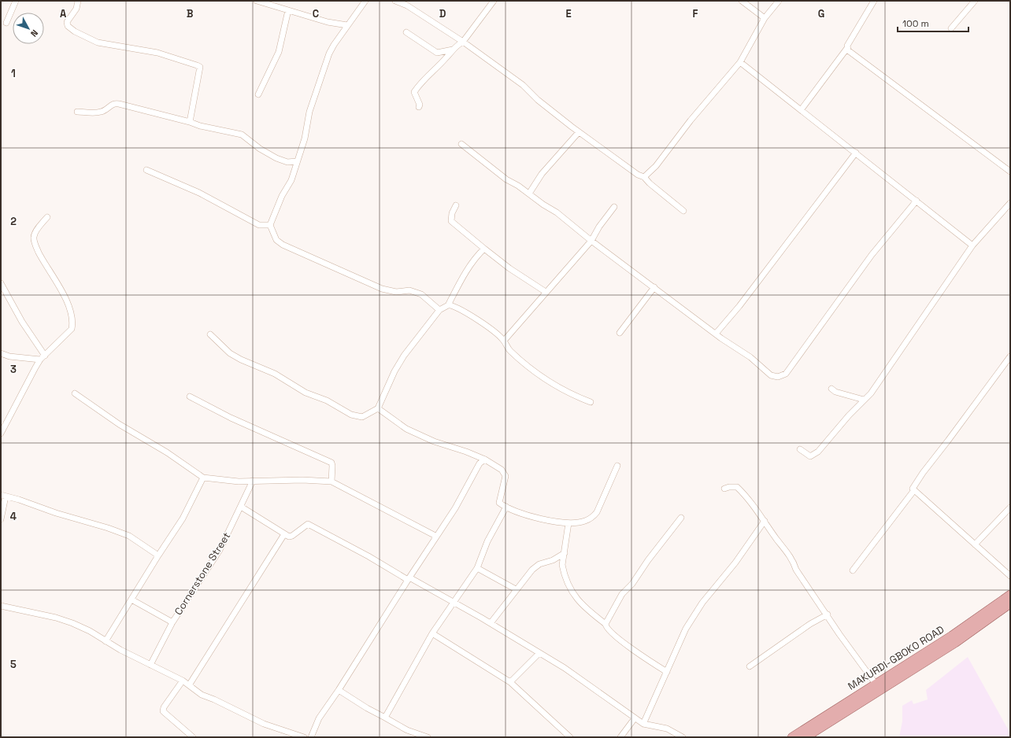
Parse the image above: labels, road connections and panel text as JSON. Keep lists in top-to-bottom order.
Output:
{
  "streets": {
    "main road": ["MAKURDI-GBOKO ROAD"],
    "street": ["Cornerstone Street"]
  },
  "scale_bar": "100 m",
  "north": "bottom right",
  "grid": {
    "columns": [
      "A",
      "B",
      "C",
      "D",
      "E",
      "F",
      "G"
    ],
    "rows": [
      "1",
      "2",
      "3",
      "4",
      "5"
    ]
  }
}
